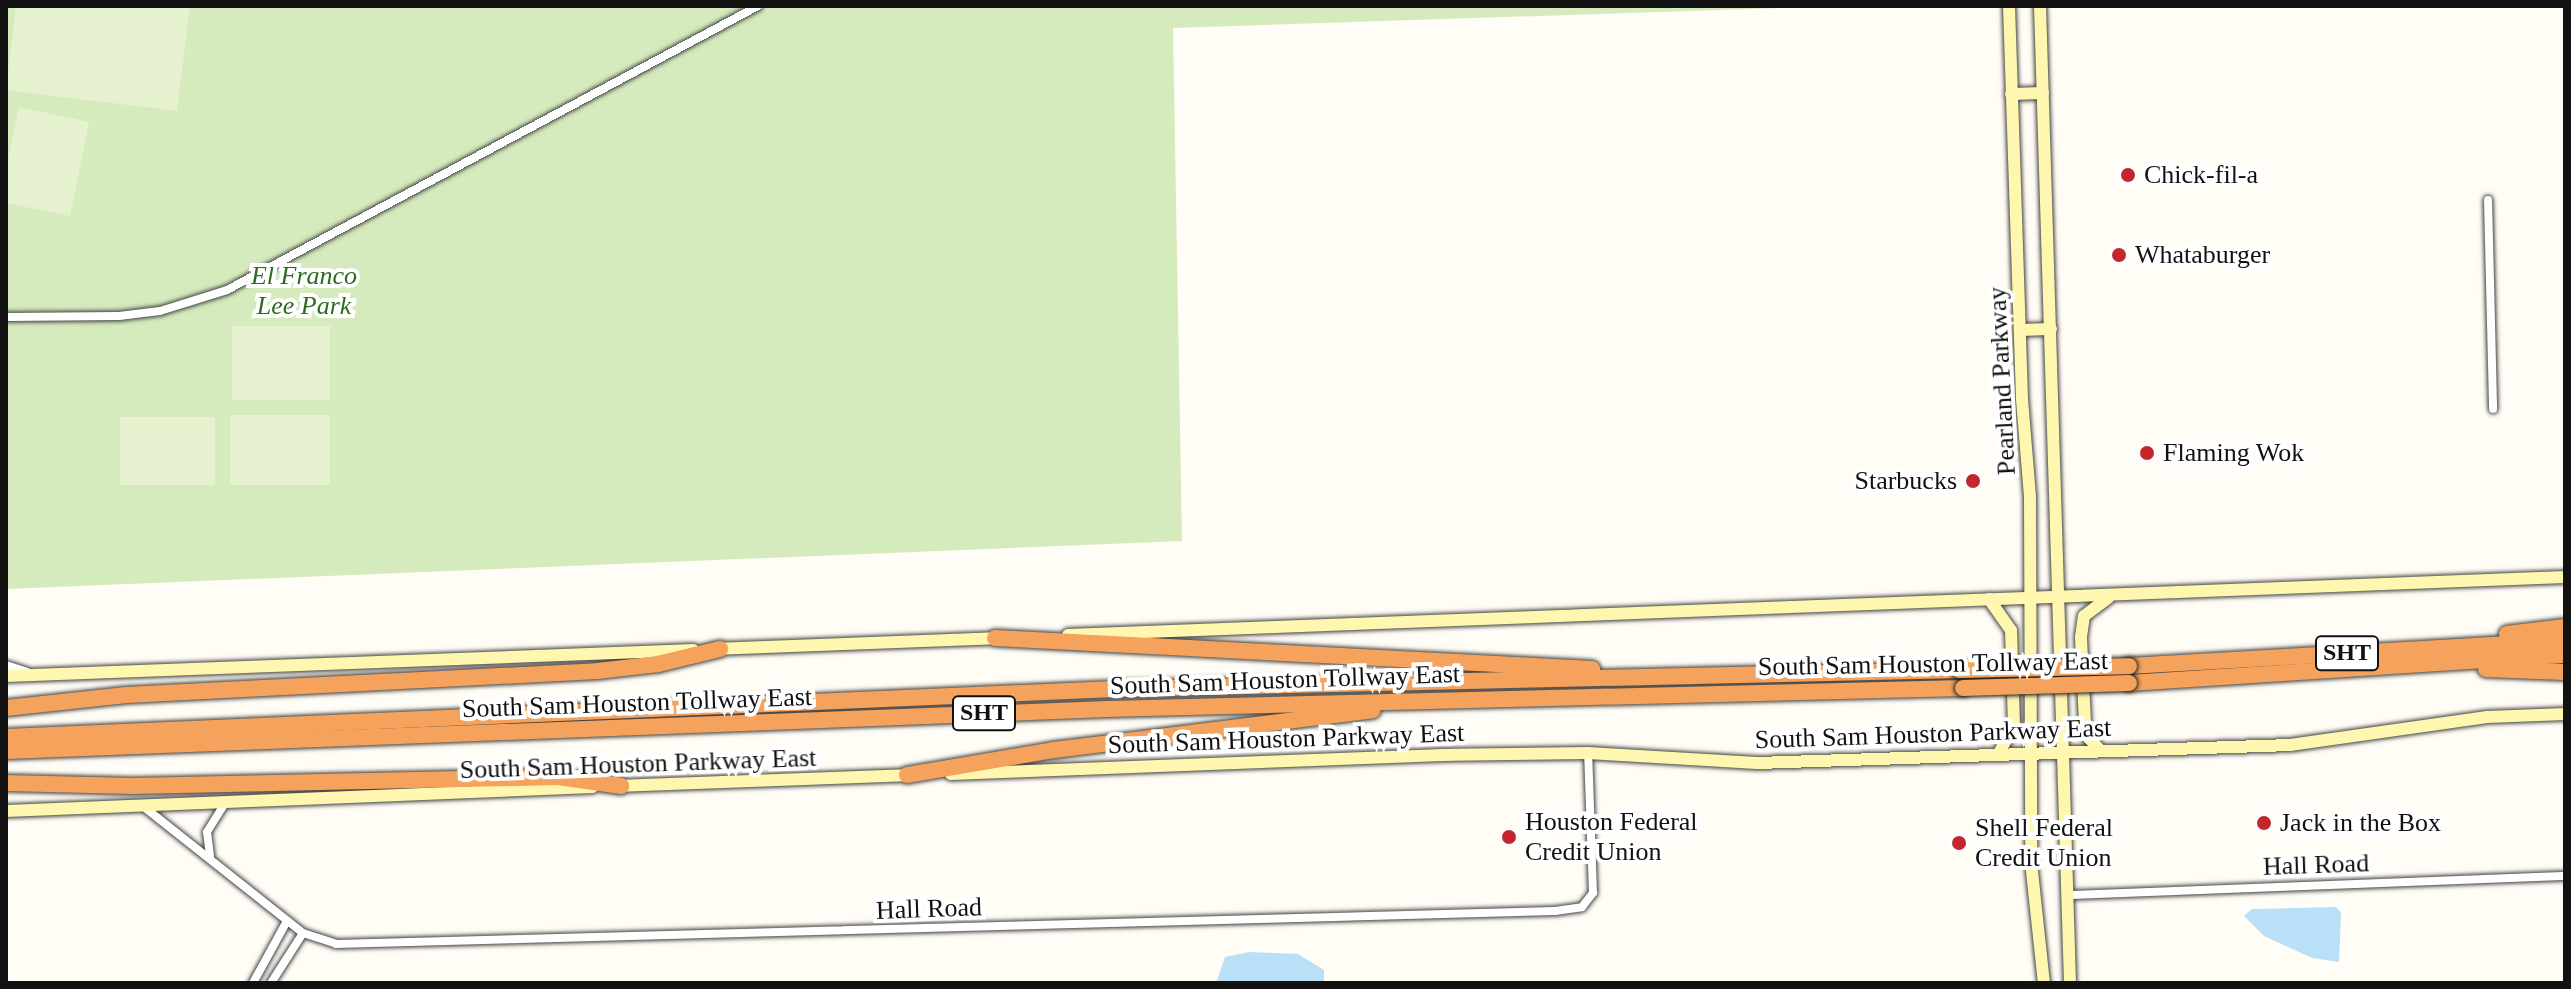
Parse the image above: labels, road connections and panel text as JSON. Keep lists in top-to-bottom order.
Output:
{
  "streets": {
    "highway": ["SHT", "South Sam Houston Tollway East"],
    "main road": ["Pearland Parkway", "South Sam Houston Parkway East"],
    "street": ["Hall Road"]
  },
  "crossings": [
    ["Pearland Parkway", "South Sam Houston Parkway East"],
    ["Pearland Parkway", "Hall Road"],
    ["South Sam Houston Parkway East", "Hall Road"]
  ],
  "parks": ["El Franco Lee Park"],
  "places": [
    "Chick-fil-a",
    "Whataburger",
    "Flaming Wok",
    "Starbucks",
    "Jack in the Box",
    "Houston Federal Credit Union",
    "Shell Federal Credit Union"
  ]
}
